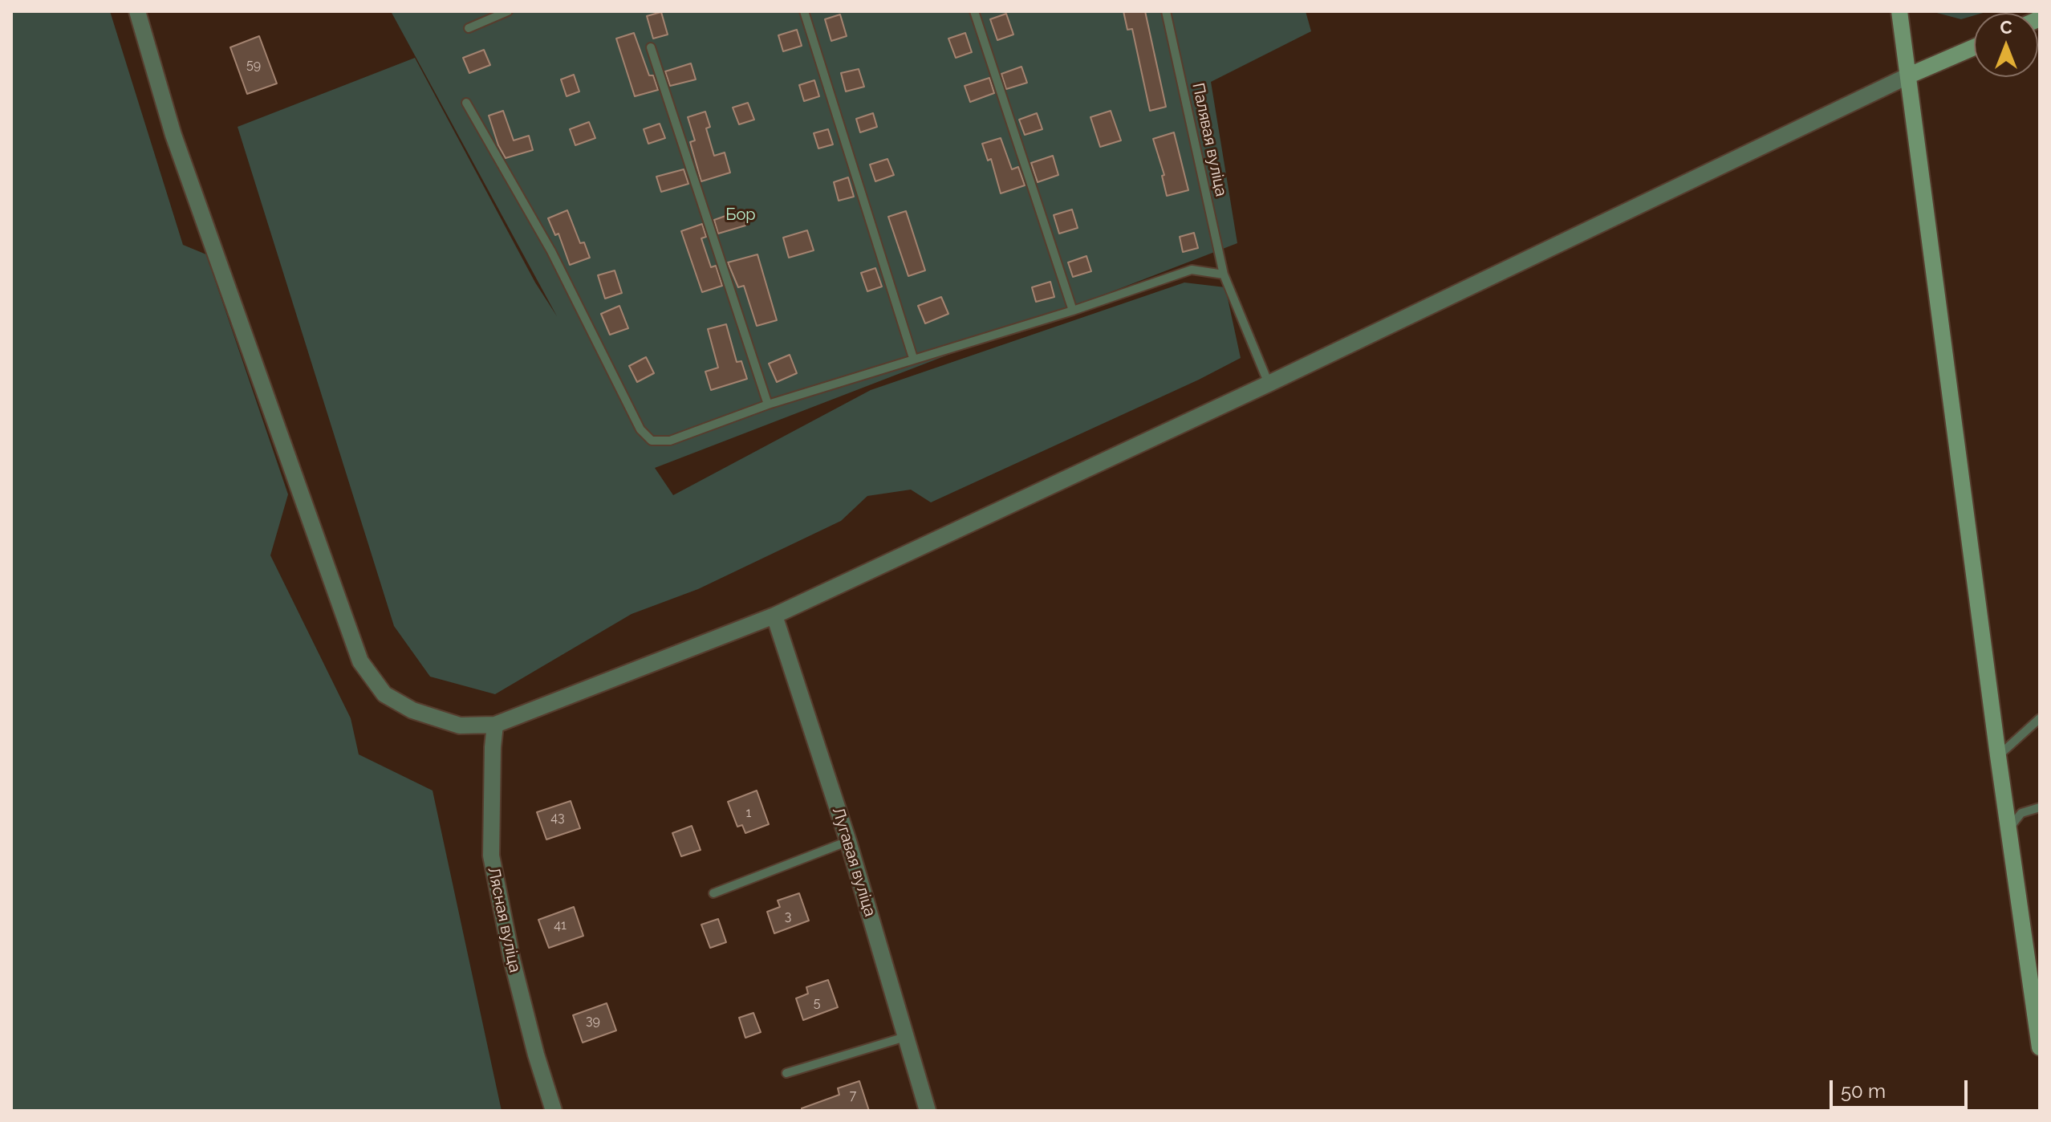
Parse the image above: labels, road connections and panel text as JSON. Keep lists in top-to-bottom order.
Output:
{
  "streets": {
    "street": ["Лугавая вуліца", "Лясная вуліца"],
    "lane": ["Палявая вуліца"]
  },
  "parks": ["Бор"],
  "house_numbers": [
    "59",
    "1",
    "43",
    "3",
    "41",
    "5",
    "39",
    "7"
  ],
  "scale_bar": "50 m",
  "north": "top"
}
